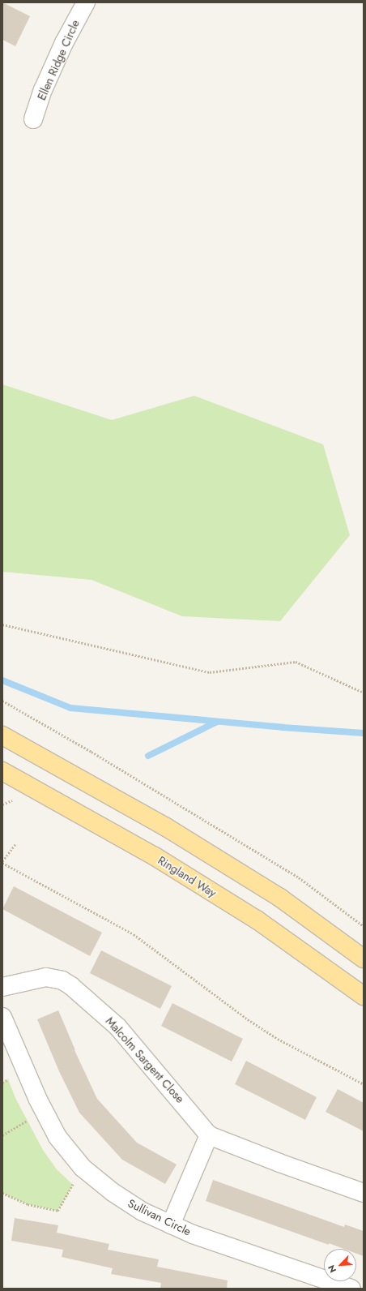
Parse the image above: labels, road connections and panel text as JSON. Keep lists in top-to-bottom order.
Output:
{
  "streets": {
    "main road": ["Ringland Way"],
    "street": ["Ellen Ridge Circle", "Malcolm Sargent Close", "Sullivan Circle"]
  },
  "north": "bottom left"
}
